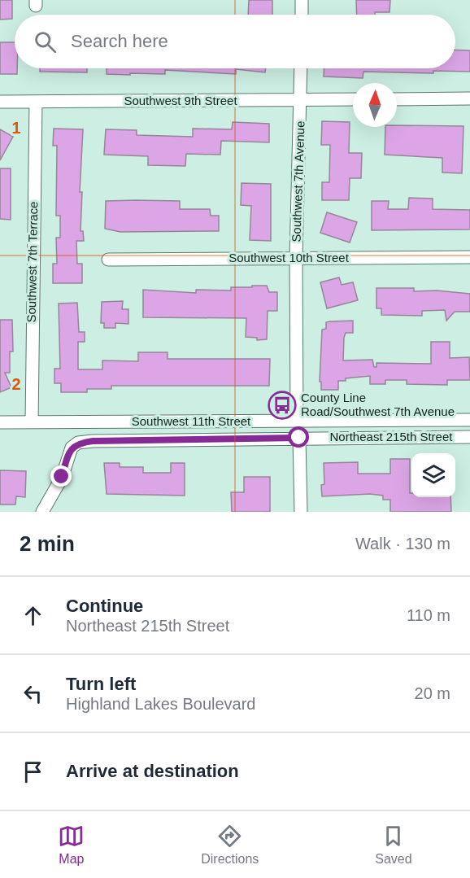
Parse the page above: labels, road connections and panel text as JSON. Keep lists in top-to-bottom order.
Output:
{
  "streets": {
    "street": [
      "Southwest 9th Street",
      "Southwest 7th Avenue",
      "Southwest 10th Street",
      "Southwest 7th Terrace",
      "Southwest 11th Street",
      "Northeast 215th Street"
    ]
  },
  "crossings": [
    ["Southwest 9th Street", "Southwest 7th Avenue"],
    ["Southwest 9th Street", "Southwest 7th Terrace"],
    ["Southwest 7th Avenue", "Southwest 10th Street"],
    ["Southwest 7th Avenue", "Southwest 11th Street"],
    ["Southwest 7th Terrace", "Southwest 11th Street"]
  ],
  "places": {
    "bus stop": ["County Line Road/Southwest 7th Avenue"]
  },
  "north": "top",
  "page": {
    "search": "Search here",
    "heading": ["2 min", "Walk · 130 m"],
    "list": [
      ["Continue", "Northeast 215th Street", "110 m"],
      ["Turn left", "Highland Lakes Boulevard", "20 m"],
      "Arrive at destination"
    ],
    "nav": ["Map", "Directions", "Saved"]
  },
  "grid": {
    "rows": ["1", "2"]
  }
}
